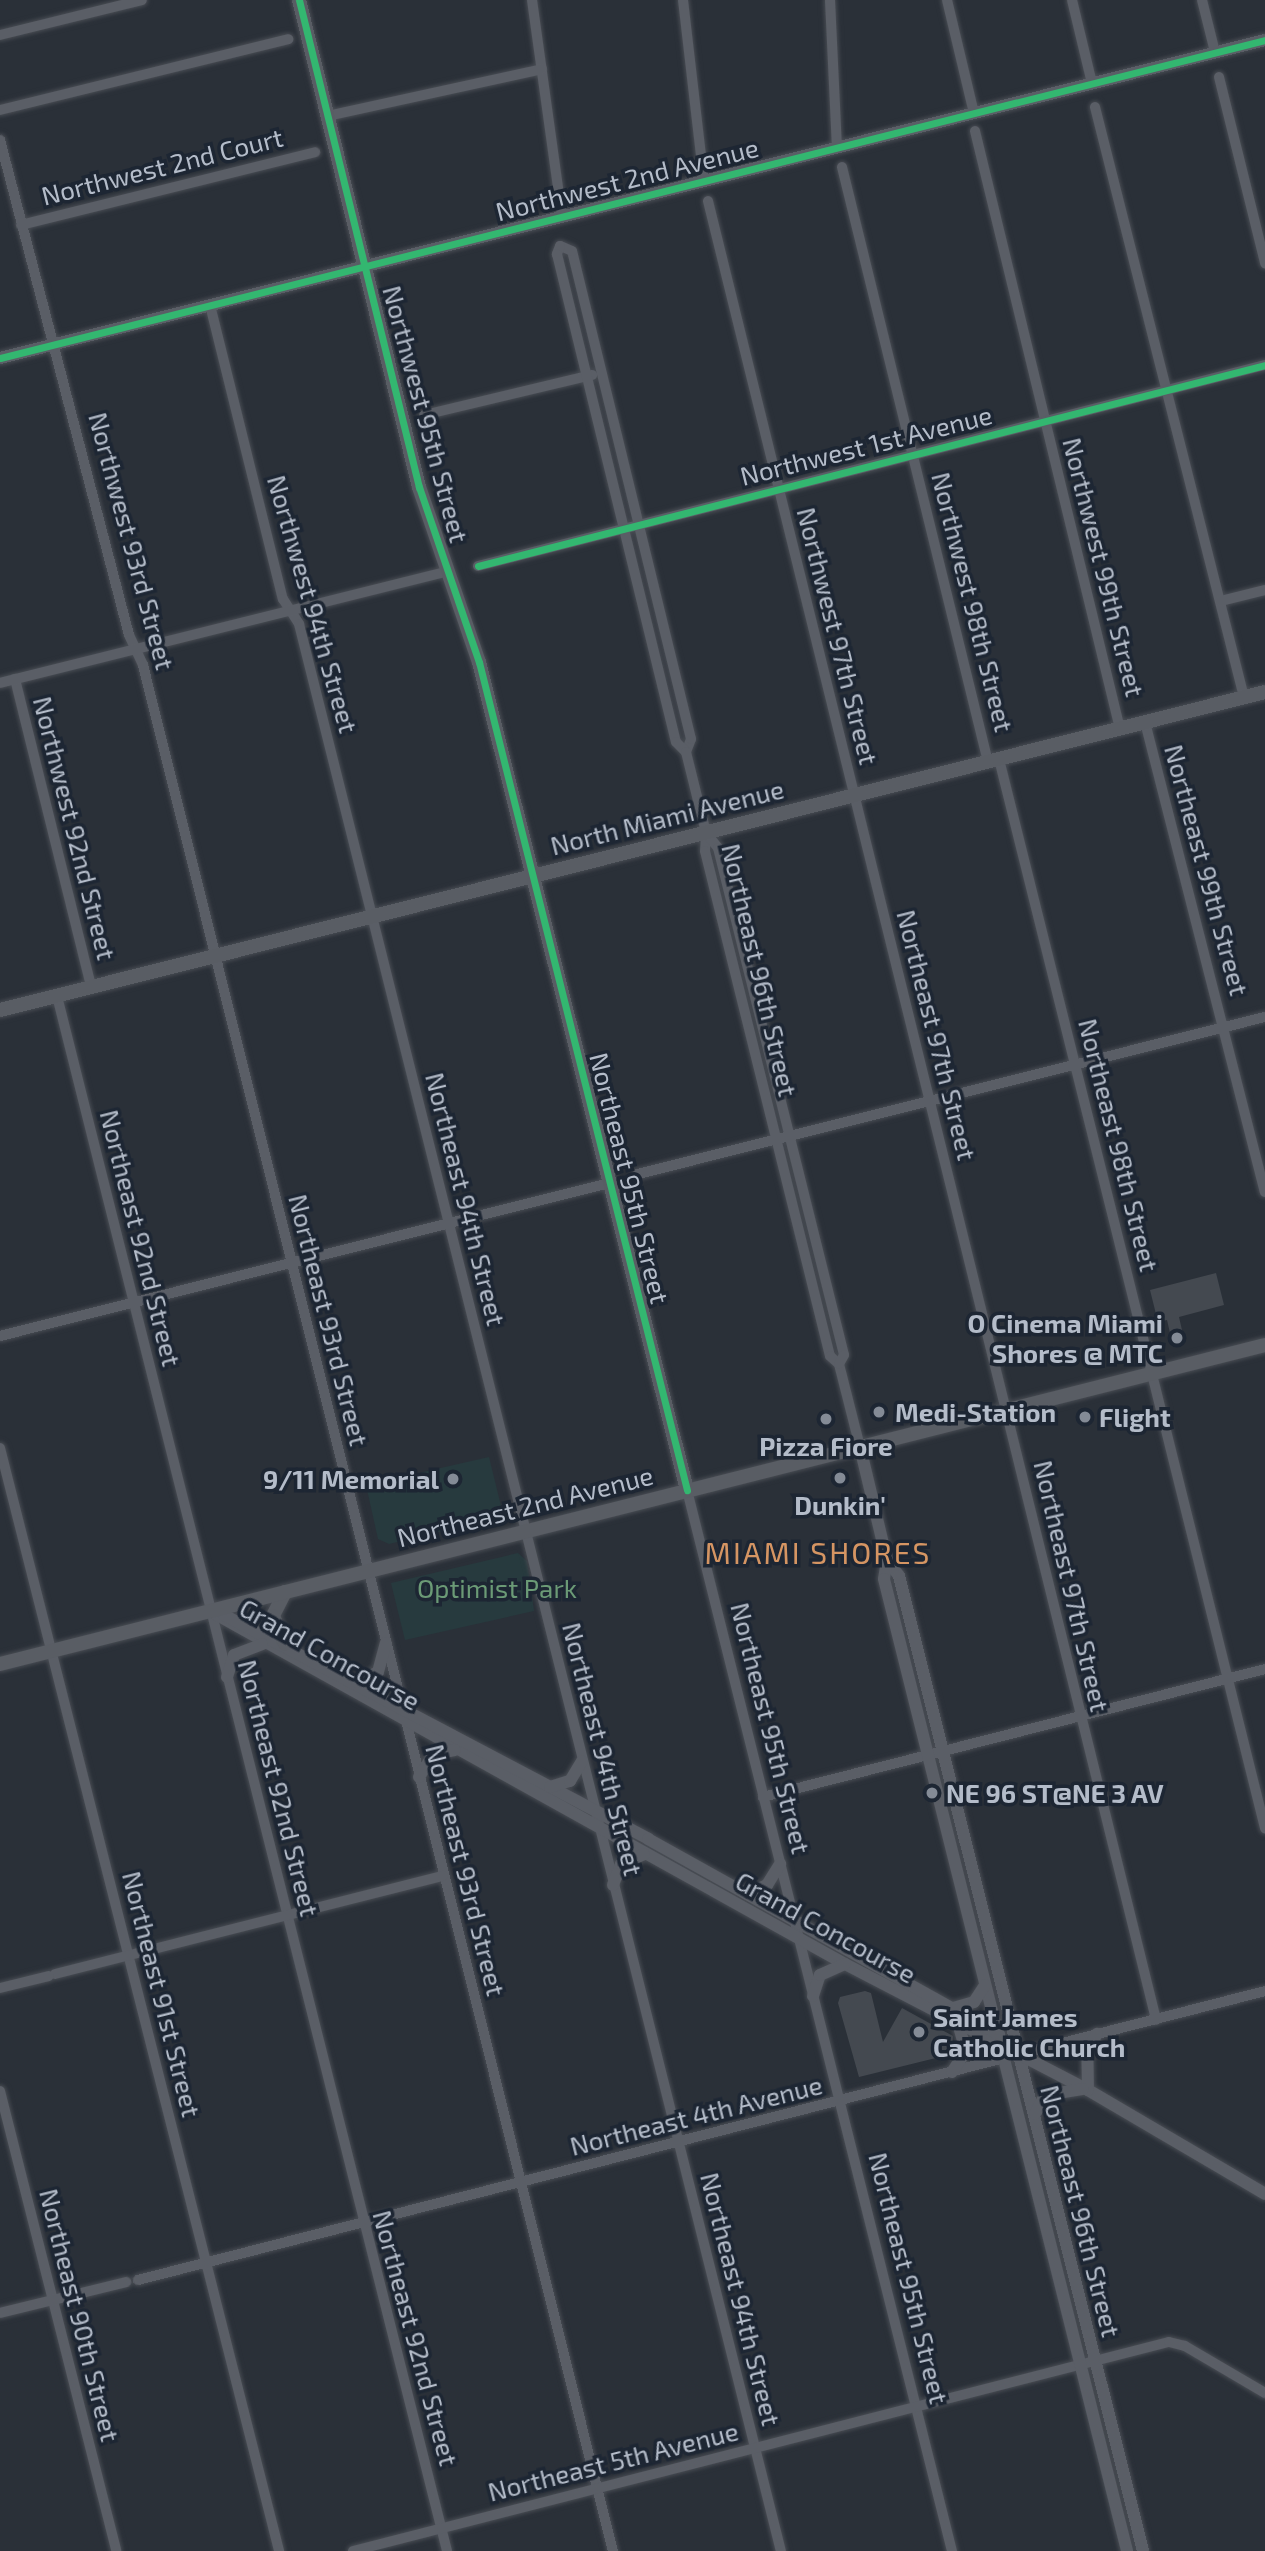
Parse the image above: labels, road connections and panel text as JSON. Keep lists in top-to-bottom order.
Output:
{
  "streets": {
    "main road": [
      "Northwest 95th Street",
      "North Miami Avenue",
      "Northeast 95th Street",
      "Northeast 2nd Avenue"
    ],
    "street": [
      "Northwest 2nd Court",
      "Northwest 2nd Avenue",
      "Northwest 1st Avenue",
      "Northwest 93rd Street",
      "Northwest 99th Street",
      "Northwest 98th Street",
      "Northwest 94th Street",
      "Northwest 97th Street",
      "Northwest 92nd Street",
      "Northeast 99th Street",
      "Northeast 96th Street",
      "Northeast 97th Street",
      "Northeast 98th Street",
      "Northeast 94th Street",
      "Northeast 92nd Street",
      "Northeast 93rd Street",
      "Grand Concourse",
      "Northeast 91st Street",
      "Northeast 4th Avenue",
      "Northeast 90th Street",
      "Northeast 5th Avenue"
    ]
  },
  "crossings": [
    ["Northwest 2nd Court", "Northwest 93rd Street"],
    ["Northwest 2nd Avenue", "Northwest 95th Street"],
    ["Northwest 2nd Avenue", "Northwest 93rd Street"],
    ["Northwest 2nd Avenue", "Northwest 94th Street"],
    ["Northwest 95th Street", "North Miami Avenue"],
    ["Northwest 95th Street", "Northeast 95th Street"],
    ["Northwest 1st Avenue", "Northwest 99th Street"],
    ["Northwest 1st Avenue", "Northwest 98th Street"],
    ["Northwest 1st Avenue", "Northwest 97th Street"],
    ["Northwest 93rd Street", "North Miami Avenue"],
    ["Northwest 93rd Street", "Northeast 93rd Street"],
    ["Northwest 99th Street", "North Miami Avenue"],
    ["Northwest 98th Street", "North Miami Avenue"],
    ["Northwest 98th Street", "Northeast 98th Street"],
    ["Northwest 94th Street", "North Miami Avenue"],
    ["Northwest 94th Street", "Northeast 94th Street"],
    ["Northwest 97th Street", "North Miami Avenue"],
    ["Northwest 97th Street", "Northeast 97th Street"],
    ["North Miami Avenue", "Northwest 92nd Street"],
    ["North Miami Avenue", "Northeast 99th Street"],
    ["North Miami Avenue", "Northeast 96th Street"],
    ["North Miami Avenue", "Northeast 97th Street"],
    ["North Miami Avenue", "Northeast 98th Street"],
    ["North Miami Avenue", "Northeast 95th Street"],
    ["North Miami Avenue", "Northeast 94th Street"],
    ["North Miami Avenue", "Northeast 92nd Street"],
    ["North Miami Avenue", "Northeast 93rd Street"],
    ["Northeast 96th Street", "Northeast 2nd Avenue"],
    ["Northeast 96th Street", "Grand Concourse"],
    ["Northeast 96th Street", "Northeast 4th Avenue"],
    ["Northeast 96th Street", "Northeast 5th Avenue"],
    ["Northeast 97th Street", "Northeast 2nd Avenue"],
    ["Northeast 98th Street", "Northeast 2nd Avenue"],
    ["Northeast 95th Street", "Northeast 2nd Avenue"],
    ["Northeast 95th Street", "Grand Concourse"],
    ["Northeast 95th Street", "Northeast 4th Avenue"],
    ["Northeast 95th Street", "Northeast 5th Avenue"],
    ["Northeast 94th Street", "Northeast 2nd Avenue"],
    ["Northeast 94th Street", "Grand Concourse"],
    ["Northeast 94th Street", "Northeast 4th Avenue"],
    ["Northeast 94th Street", "Northeast 5th Avenue"],
    ["Northeast 92nd Street", "Northeast 2nd Avenue"],
    ["Northeast 92nd Street", "Grand Concourse"],
    ["Northeast 92nd Street", "Northeast 4th Avenue"],
    ["Northeast 92nd Street", "Northeast 5th Avenue"],
    ["Northeast 93rd Street", "Northeast 2nd Avenue"],
    ["Northeast 93rd Street", "Grand Concourse"],
    ["Northeast 93rd Street", "Northeast 4th Avenue"],
    ["Northeast 93rd Street", "Northeast 5th Avenue"],
    ["Northeast 2nd Avenue", "Grand Concourse"],
    ["Northeast 2nd Avenue", "Northeast 91st Street"],
    ["Grand Concourse", "Northeast 4th Avenue"],
    ["Northeast 91st Street", "Northeast 4th Avenue"]
  ],
  "districts": ["MIAMI SHORES"],
  "parks": ["Optimist Park"],
  "places": [
    "O Cinema Miami Shores @ MTC",
    "Medi-Station",
    "Flight",
    "Pizza Fiore",
    "Dunkin'",
    "9/11 Memorial",
    "NE 96 ST@NE 3 AV",
    "Saint James Catholic Church"
  ]
}
